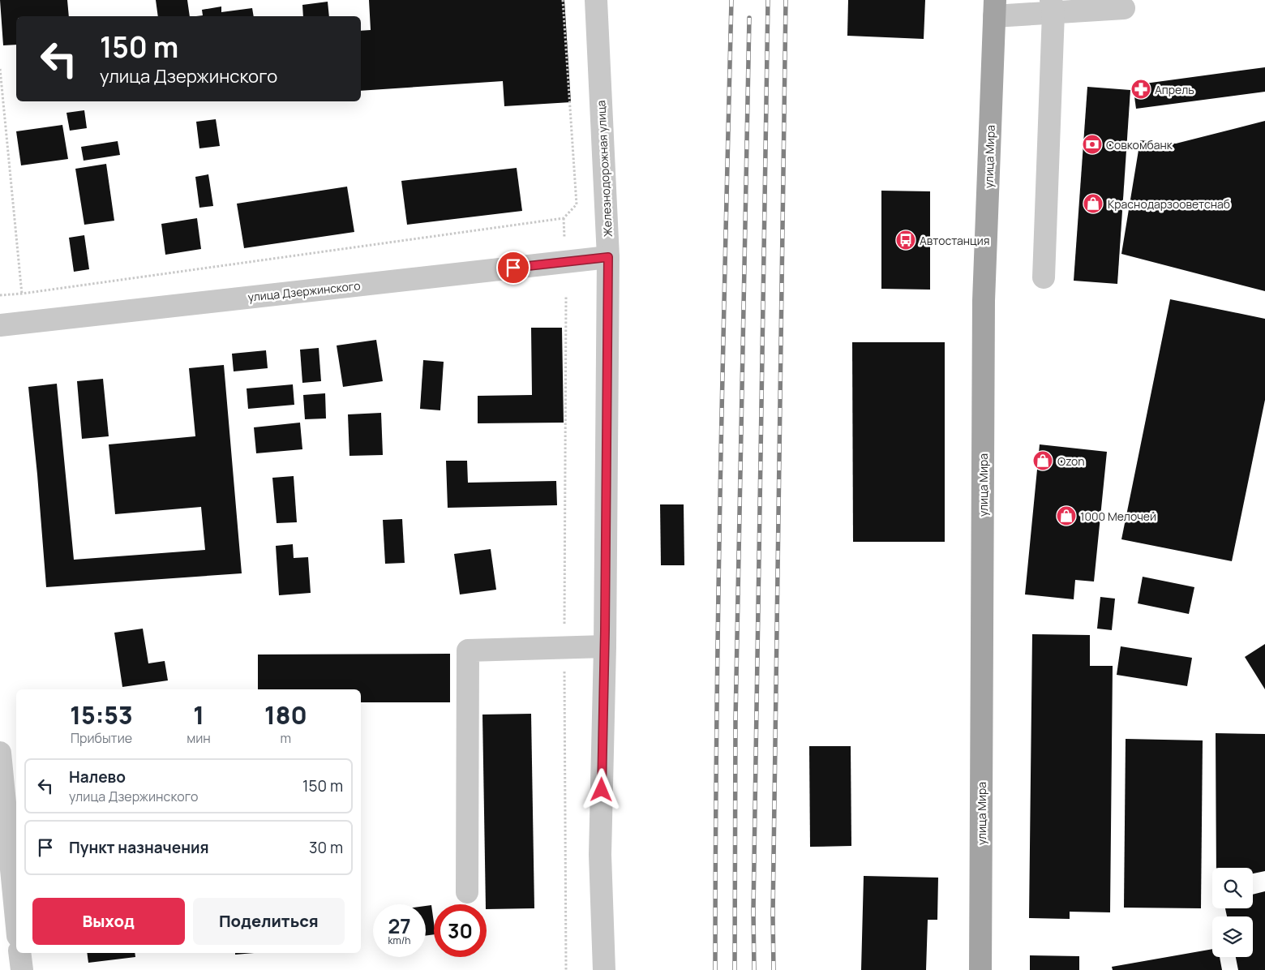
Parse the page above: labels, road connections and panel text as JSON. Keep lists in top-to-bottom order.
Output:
{
  "streets": {
    "main road": ["улица Мира"],
    "street": ["Железнодорожная улица", "улица Дзержинского"]
  },
  "crossings": [
    ["Железнодорожная улица", "улица Дзержинского"]
  ],
  "places": {
    "pharmacy": ["Апрель"],
    "bank": ["Совкомбанк"],
    "shop": ["Краснодарзооветснаб", "Ozon", "1000 Мелочей"],
    "bus stop": ["Автостанция"]
  },
  "page": {
    "turn": ["150 m", "улица Дзержинского"],
    "eta": [
      "15:53",
      "Прибытие",
      "1",
      "мин",
      "180",
      "m"
    ],
    "list": [
      {
        "name": "Налево",
        "note": "улица Дзержинского",
        "value": "150 m"
      },
      {
        "name": "Пункт назначения",
        "value": "30 m"
      }
    ],
    "buttons": ["Выход", "Поделиться"],
    "speed": "27 km/h",
    "limit": "30"
  }
}
